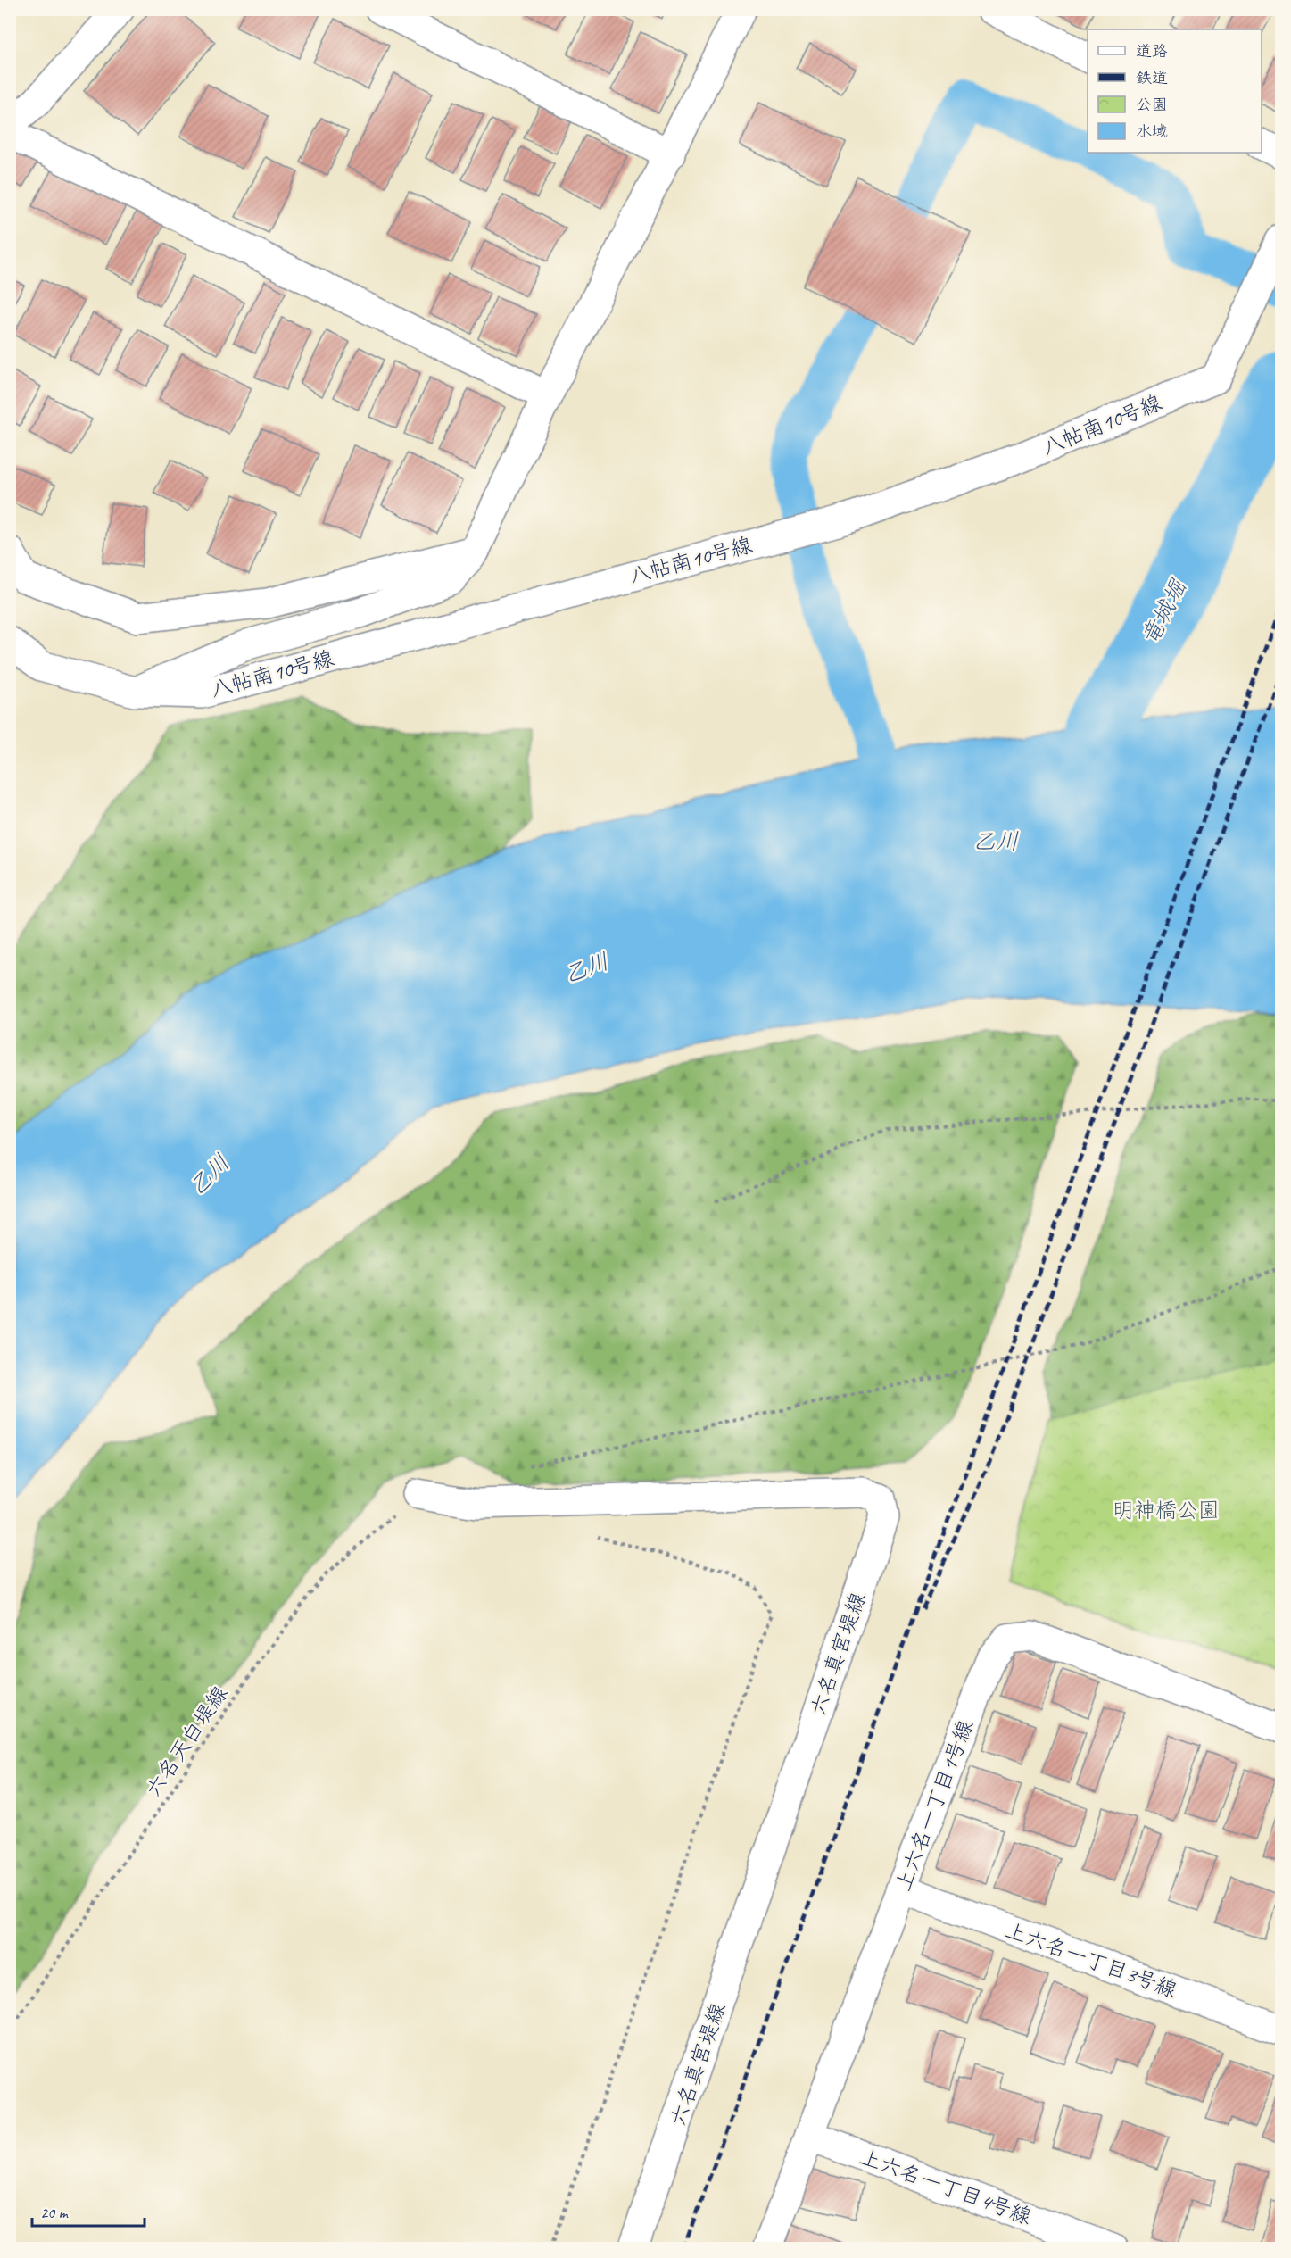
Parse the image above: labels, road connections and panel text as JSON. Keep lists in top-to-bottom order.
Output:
{
  "streets": {
    "street": [
      "八帖南10号線",
      "六名真宮堤線",
      "上六名一丁目1号線",
      "上六名一丁目3号線",
      "上六名一丁目4号線"
    ],
    "path": ["六名天白堤線"]
  },
  "crossings": [
    ["六名真宮堤線", "六名天白堤線"],
    ["上六名一丁目1号線", "上六名一丁目3号線"],
    ["上六名一丁目1号線", "上六名一丁目4号線"]
  ],
  "water": ["竜城堀", "乙川"],
  "parks": ["明神橋公園"],
  "legend": [
    "道路",
    "鉄道",
    "公園",
    "水域"
  ],
  "scale_bar": "20 m"
}
